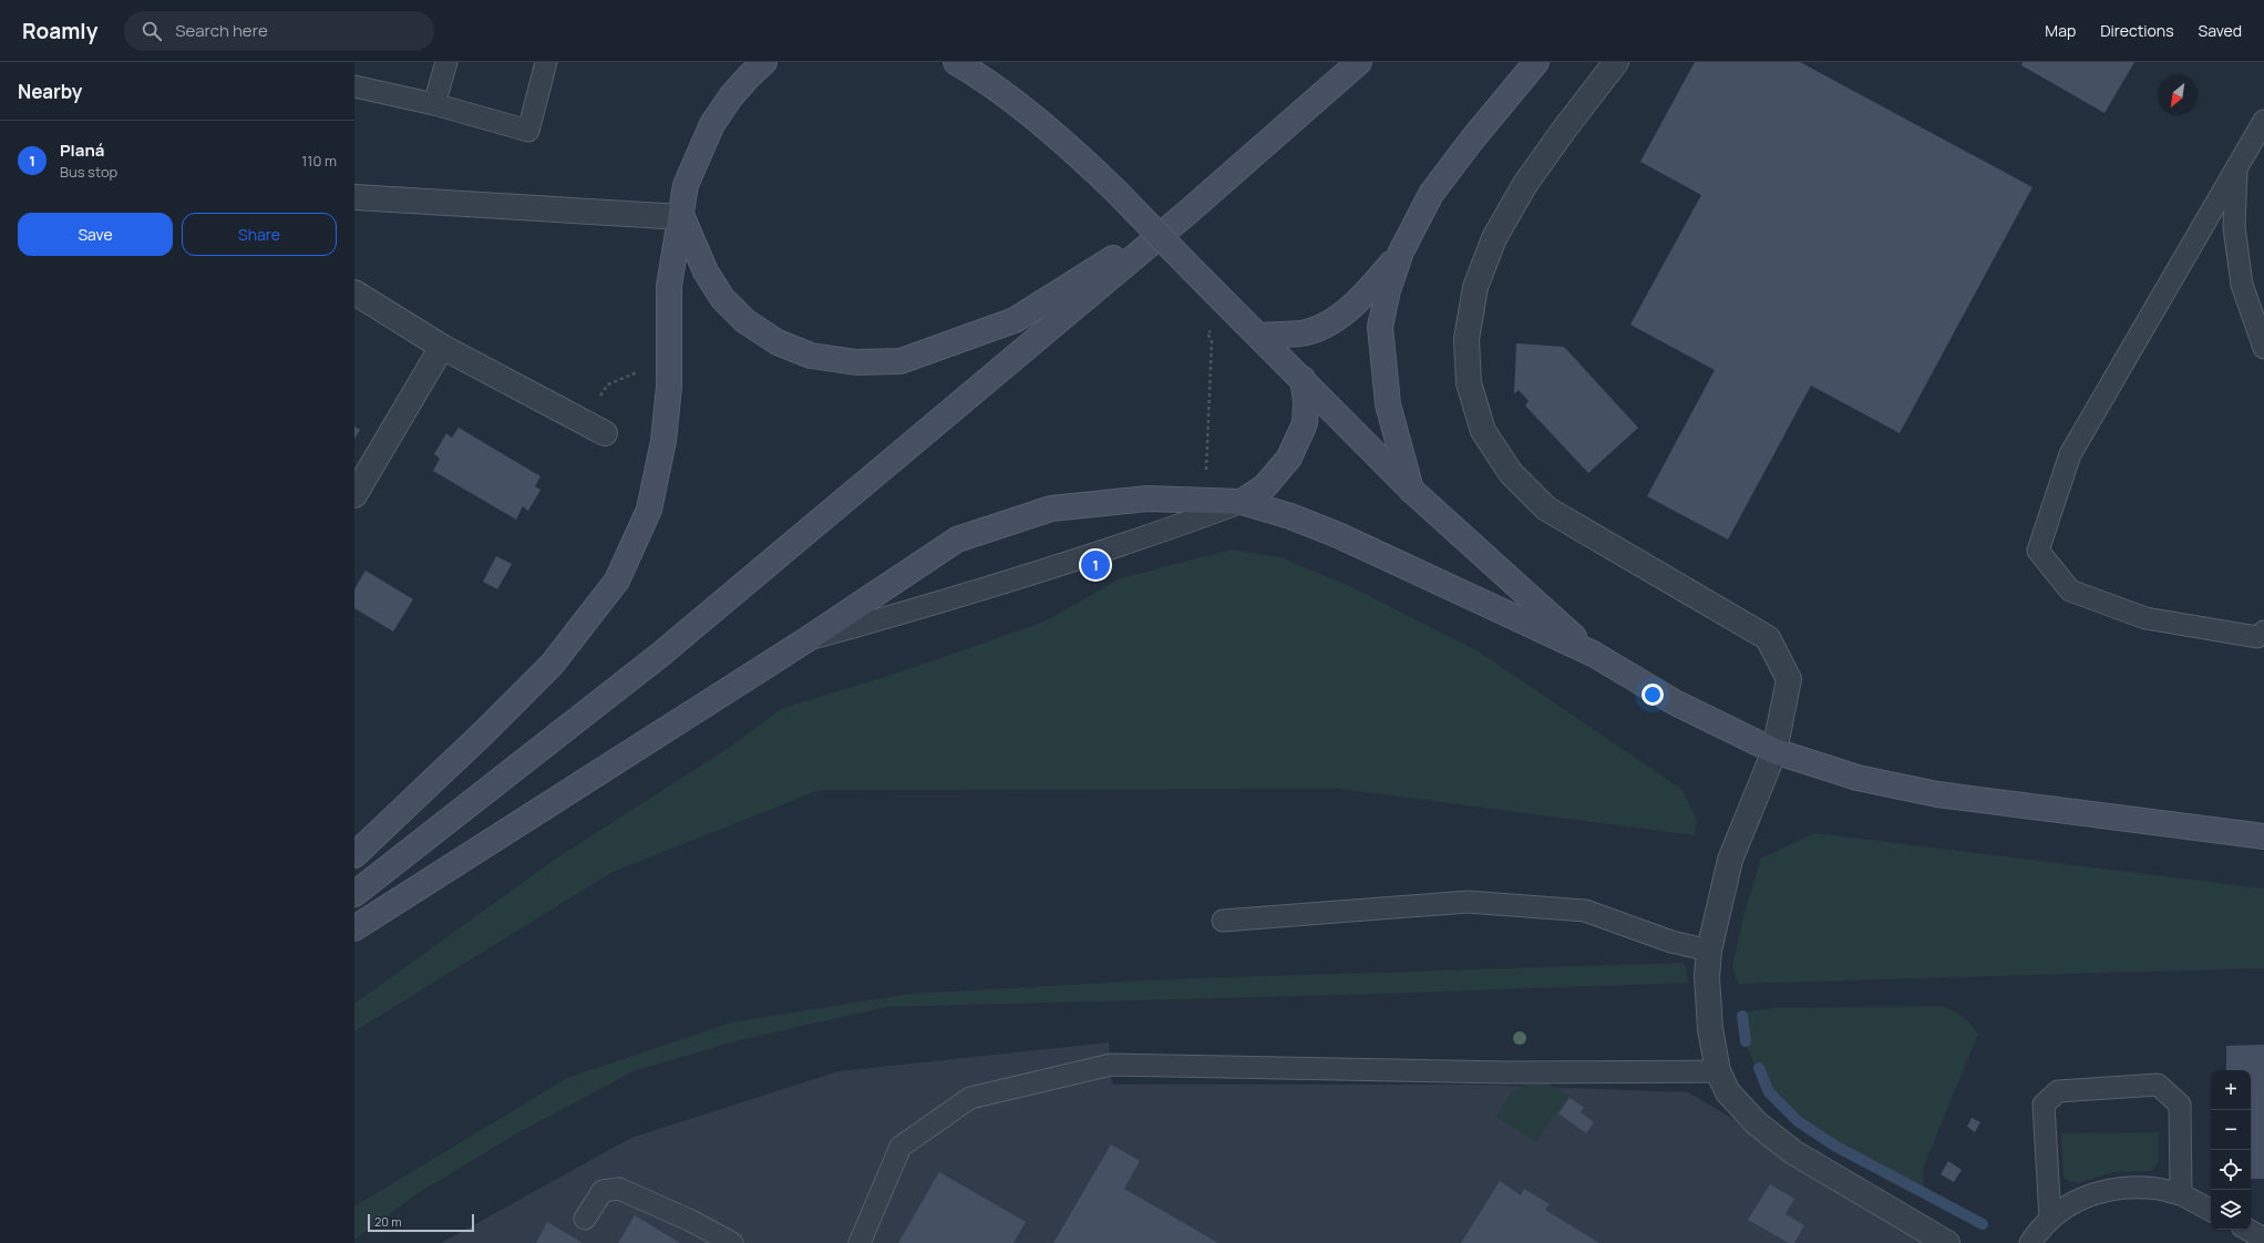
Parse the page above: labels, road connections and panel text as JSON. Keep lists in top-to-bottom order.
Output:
{
  "scale_bar": "20 m",
  "north": "bottom left",
  "page": {
    "header": "Roamly",
    "search": "Search here",
    "nav": ["Map", "Directions", "Saved"],
    "heading": "Nearby",
    "list": [
      {
        "mark": "1",
        "name": "Planá",
        "note": "Bus stop",
        "value": "110 m"
      }
    ],
    "buttons": ["Save", "Share"],
    "pins": "1",
    "map_buttons": ["+", "−"],
    "scale": "20 m"
  }
}
